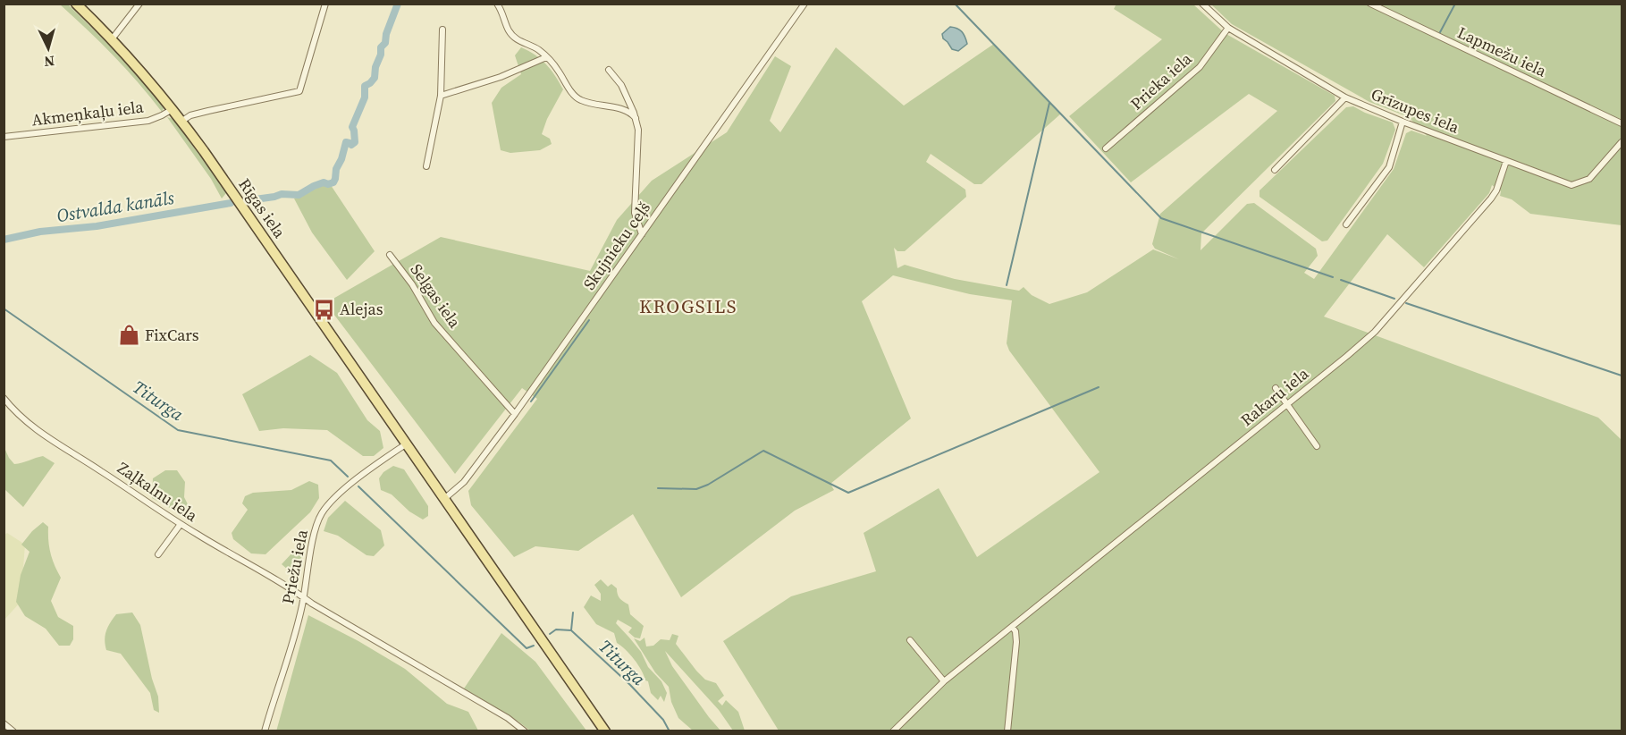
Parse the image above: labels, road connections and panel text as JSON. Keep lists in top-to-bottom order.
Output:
{
  "streets": {
    "main road": ["Rīgas iela"],
    "street": [
      "Lapmežu iela",
      "Prieka iela",
      "Grīzupes iela",
      "Akmeņkaļu iela",
      "Skujnieku ceļš",
      "Selgas iela",
      "Rakaru iela",
      "Zaļkalnu iela",
      "Priežu iela"
    ]
  },
  "crossings": [
    ["Prieka iela", "Grīzupes iela"],
    ["Grīzupes iela", "Rakaru iela"],
    ["Akmeņkaļu iela", "Rīgas iela"],
    ["Rīgas iela", "Skujnieku ceļš"],
    ["Rīgas iela", "Priežu iela"],
    ["Skujnieku ceļš", "Selgas iela"],
    ["Zaļkalnu iela", "Priežu iela"]
  ],
  "districts": ["KROGSILS"],
  "water": ["Ostvalda kanāls", "Titurga"],
  "places": {
    "bus stop": ["Alejas"],
    "shop": ["FixCars"]
  },
  "north": "bottom"
}
